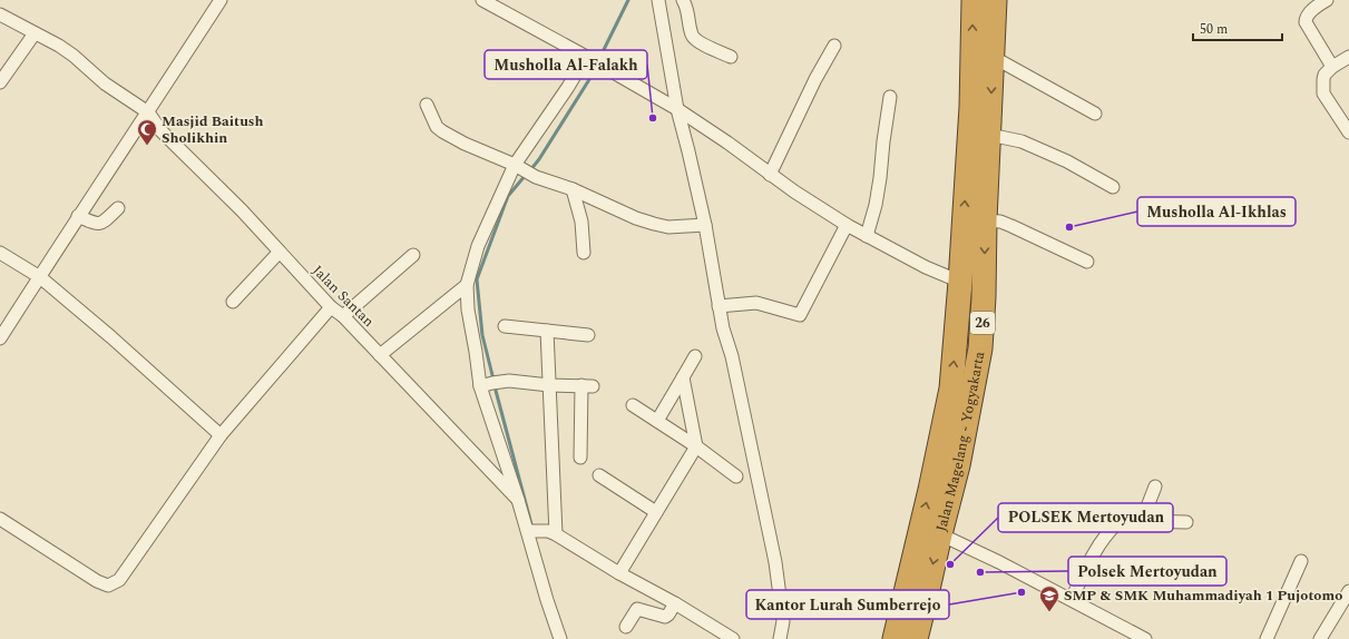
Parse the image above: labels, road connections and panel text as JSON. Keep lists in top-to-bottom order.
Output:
{
  "streets": {
    "highway": ["26", "Jalan Magelang - Yogyakarta"],
    "street": ["Jalan Santan"]
  },
  "places": {
    "other": [
      "Musholla Al-Falakh",
      "Musholla Al-Ikhlas",
      "POLSEK Mertoyudan",
      "Polsek Mertoyudan",
      "Kantor Lurah Sumberrejo"
    ],
    "mosque": ["Masjid Baitush Sholikhin"],
    "school or university": ["SMP & SMK Muhammadiyah 1 Pujotomo"]
  },
  "scale_bar": "50 m"
}
